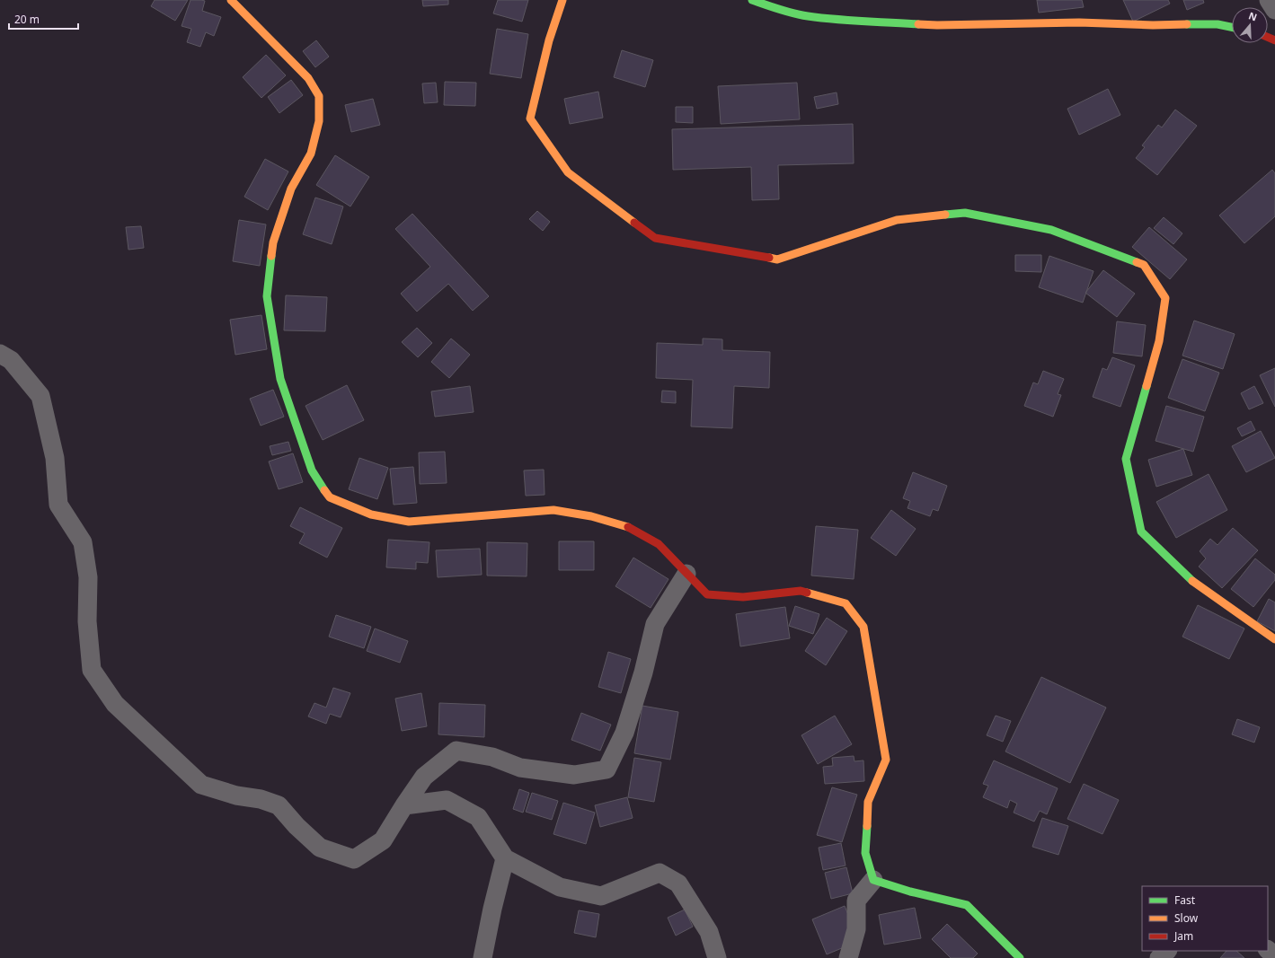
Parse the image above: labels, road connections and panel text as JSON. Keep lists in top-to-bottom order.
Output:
{
  "legend": ["Fast", "Slow", "Jam"],
  "scale_bar": "20 m",
  "north": "top"
}
